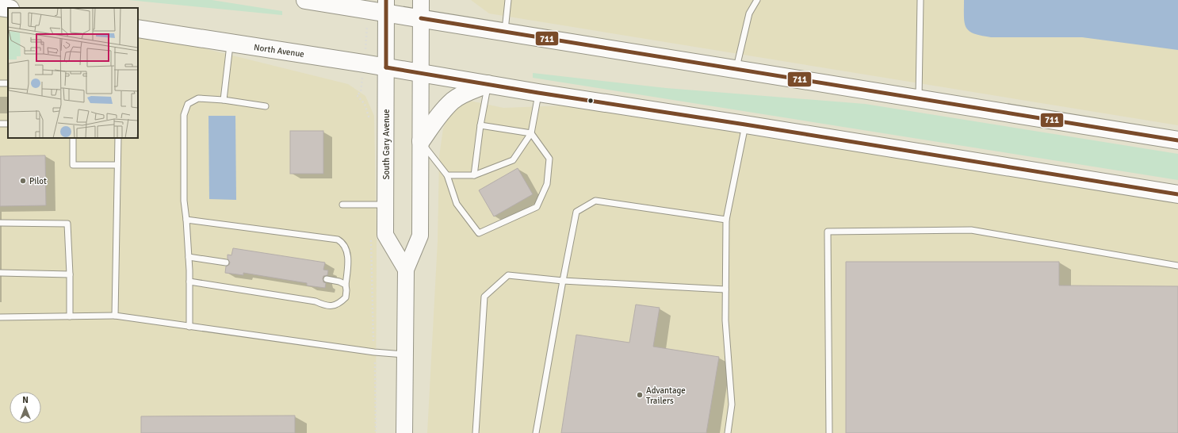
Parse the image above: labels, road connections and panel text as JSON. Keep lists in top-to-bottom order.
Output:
{
  "streets": {
    "main road": ["North Avenue", "South Gary Avenue"]
  },
  "crossings": [
    ["North Avenue", "South Gary Avenue"]
  ],
  "places": ["Pilot", "Advantage Trailers"],
  "lines": ["transit line 711"],
  "north": "top"
}
